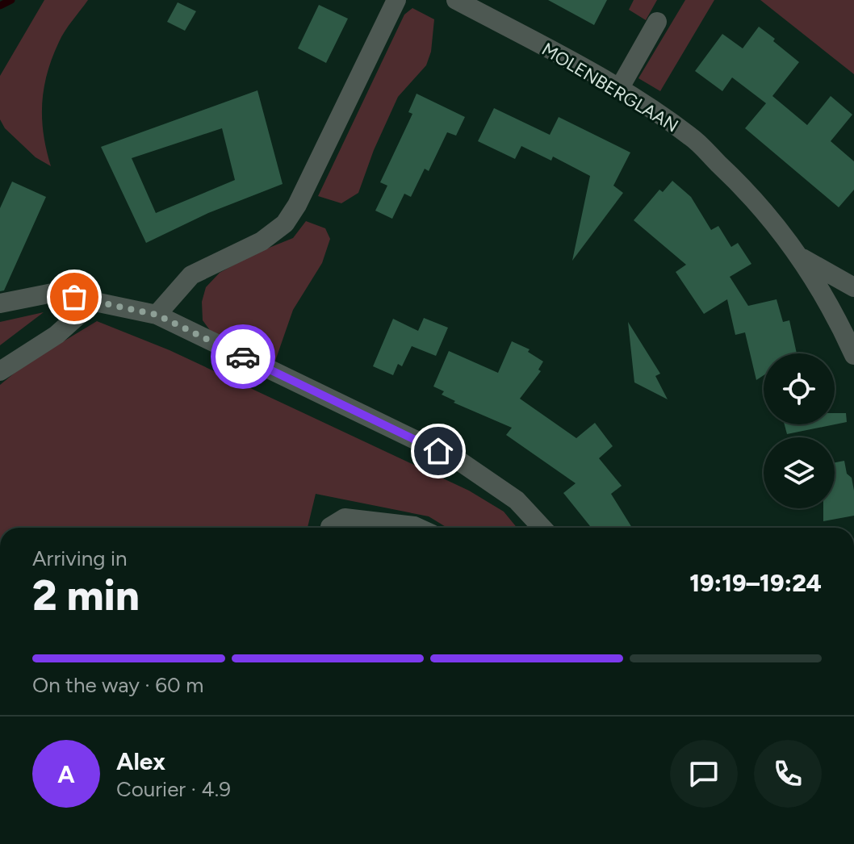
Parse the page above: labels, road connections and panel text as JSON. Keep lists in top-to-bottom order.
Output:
{
  "streets": {
    "street": ["MOLENBERGLAAN"]
  },
  "page": {
    "heading": ["2 min", "Arriving in", "19:19–19:24"],
    "panel": ["Alex", "Courier · 4.9"],
    "bar": "On the way · 60 m",
    "round": "A"
  }
}
